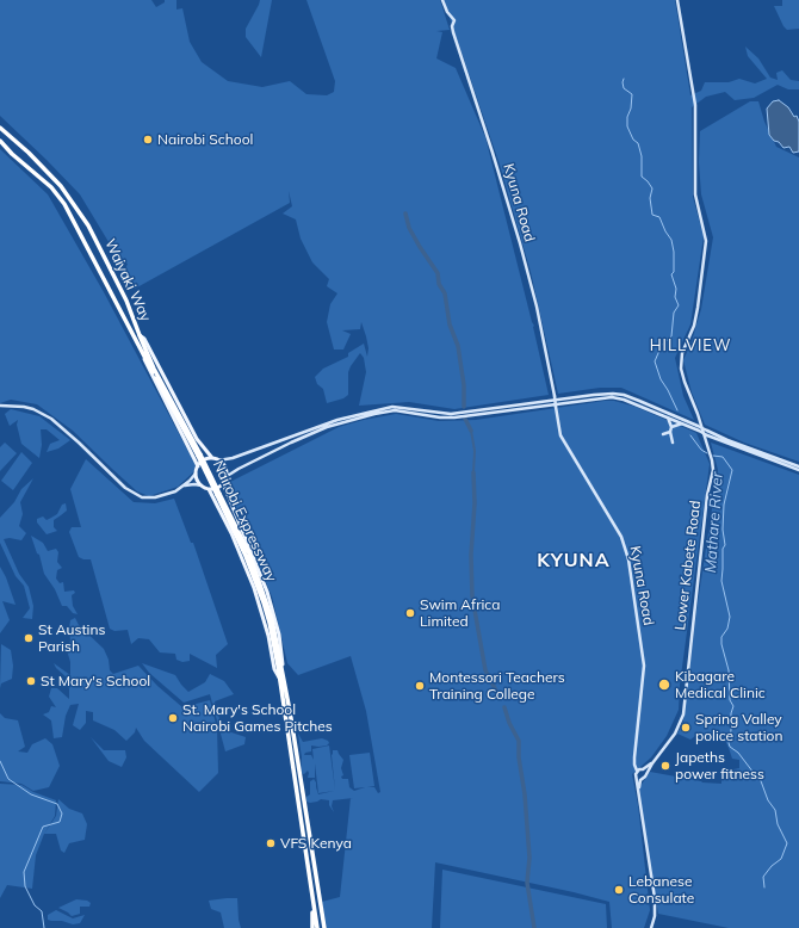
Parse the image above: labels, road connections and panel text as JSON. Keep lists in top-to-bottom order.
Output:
{
  "streets": {
    "highway": ["Waiyaki Way", "Nairobi Expressway"],
    "main road": ["Kyuna Road", "Lower Kabete Road"]
  },
  "crossings": [
    ["Kyuna Road", "Lower Kabete Road"],
    ["Waiyaki Way", "Nairobi Expressway"]
  ],
  "districts": ["HILLVIEW", "KYUNA"],
  "water": ["Mathare River"],
  "places": [
    "Nairobi School",
    "Swim Africa Limited",
    "St Austins Parish",
    "St Mary's School",
    "Kibagare Medical Clinic",
    "Montessori Teachers Training College",
    "St. Mary's School Nairobi Games Pitches",
    "Spring Valley police station",
    "Japeths power fitness",
    "VFS Kenya",
    "Lebanese Consulate"
  ]
}
